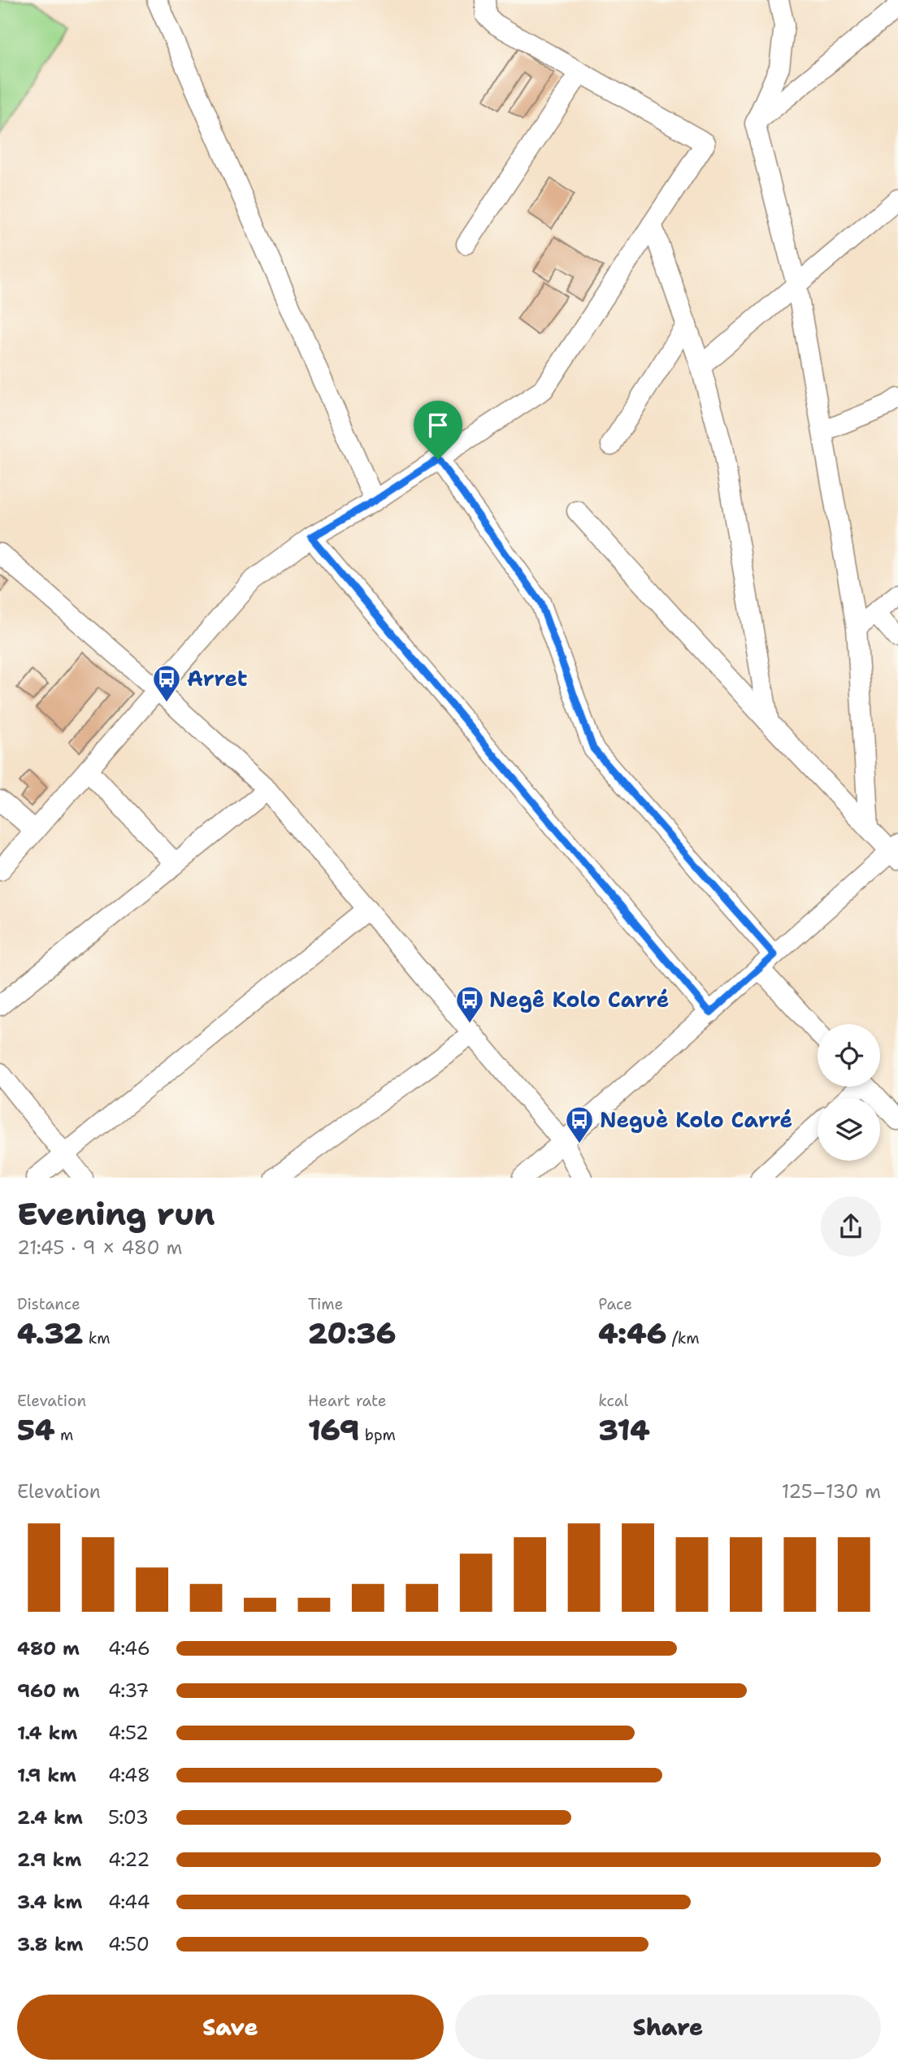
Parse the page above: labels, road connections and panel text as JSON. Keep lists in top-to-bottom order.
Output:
{
  "places": {
    "bus stop": ["Arret", "Negê Kolo Carré", "Neguè Kolo Carré"]
  },
  "page": {
    "heading": ["Evening run", "21:45 · 9 × 480 m"],
    "stats": [
      ["Distance", "4.32 km"],
      ["Time", "20:36"],
      ["Pace", "4:46 /km"],
      ["Elevation", "54 m"],
      ["Heart rate", "169 bpm"],
      ["kcal", "314"]
    ],
    "chart": ["Elevation", "125–130 m"],
    "list": [
      {
        "name": "480 m",
        "note": "4:46"
      },
      {
        "name": "960 m",
        "note": "4:37"
      },
      {
        "name": "1.4 km",
        "note": "4:52"
      },
      {
        "name": "1.9 km",
        "note": "4:48"
      },
      {
        "name": "2.4 km",
        "note": "5:03"
      },
      {
        "name": "2.9 km",
        "note": "4:22"
      },
      {
        "name": "3.4 km",
        "note": "4:44"
      },
      {
        "name": "3.8 km",
        "note": "4:50"
      }
    ],
    "buttons": ["Save", "Share"]
  }
}
